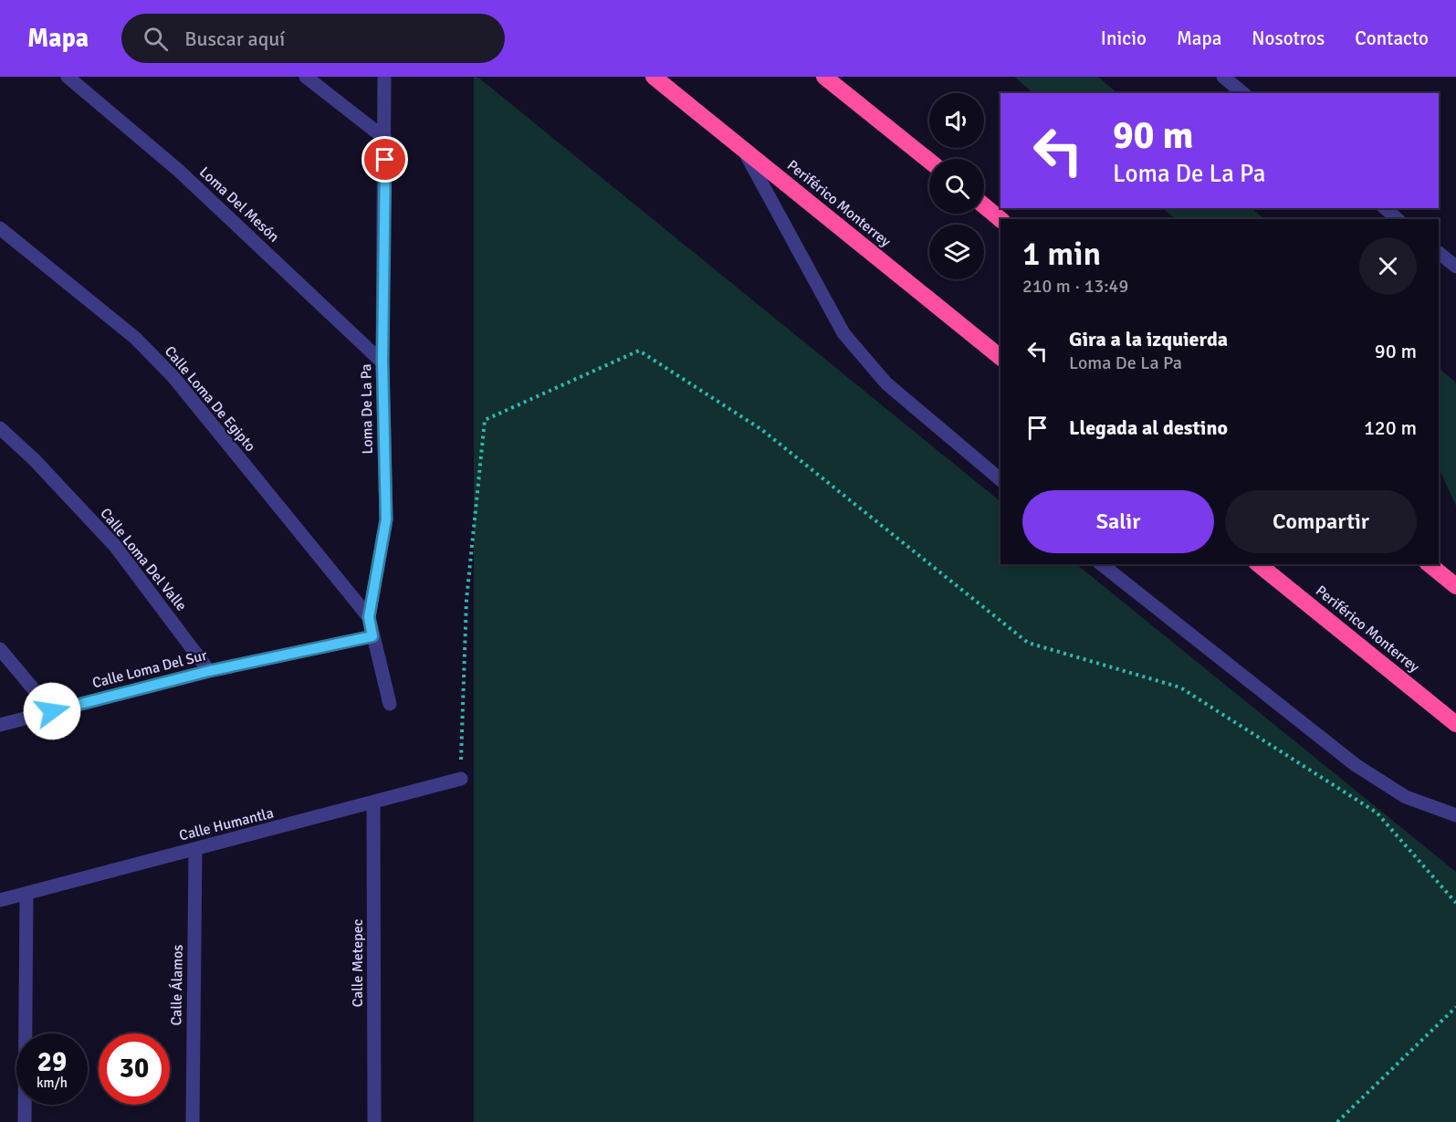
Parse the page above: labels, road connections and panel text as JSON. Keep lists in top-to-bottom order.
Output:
{
  "streets": {
    "highway": ["Periférico Monterrey"],
    "street": [
      "Loma Del Mesón",
      "Calle Loma De Egipto",
      "Loma De La Pa",
      "Calle Loma Del Valle",
      "Calle Loma Del Sur",
      "Calle Humantla",
      "Calle Metepec",
      "Calle Álamos"
    ]
  },
  "crossings": [
    ["Loma Del Mesón", "Loma De La Pa"],
    ["Calle Loma De Egipto", "Loma De La Pa"],
    ["Loma De La Pa", "Calle Loma Del Sur"],
    ["Calle Loma Del Valle", "Calle Loma Del Sur"],
    ["Calle Humantla", "Calle Metepec"],
    ["Calle Humantla", "Calle Álamos"]
  ],
  "page": {
    "header": "Mapa",
    "search": "Buscar aquí",
    "nav": [
      "Inicio",
      "Mapa",
      "Nosotros",
      "Contacto"
    ],
    "turn": ["90 m", "Loma De La Pa"],
    "heading": ["1 min", "210 m · 13:49"],
    "list": [
      {
        "name": "Gira a la izquierda",
        "note": "Loma De La Pa",
        "value": "90 m"
      },
      {
        "name": "Llegada al destino",
        "value": "120 m"
      }
    ],
    "buttons": ["Salir", "Compartir"],
    "speed": "29 km/h",
    "limit": "30"
  }
}
